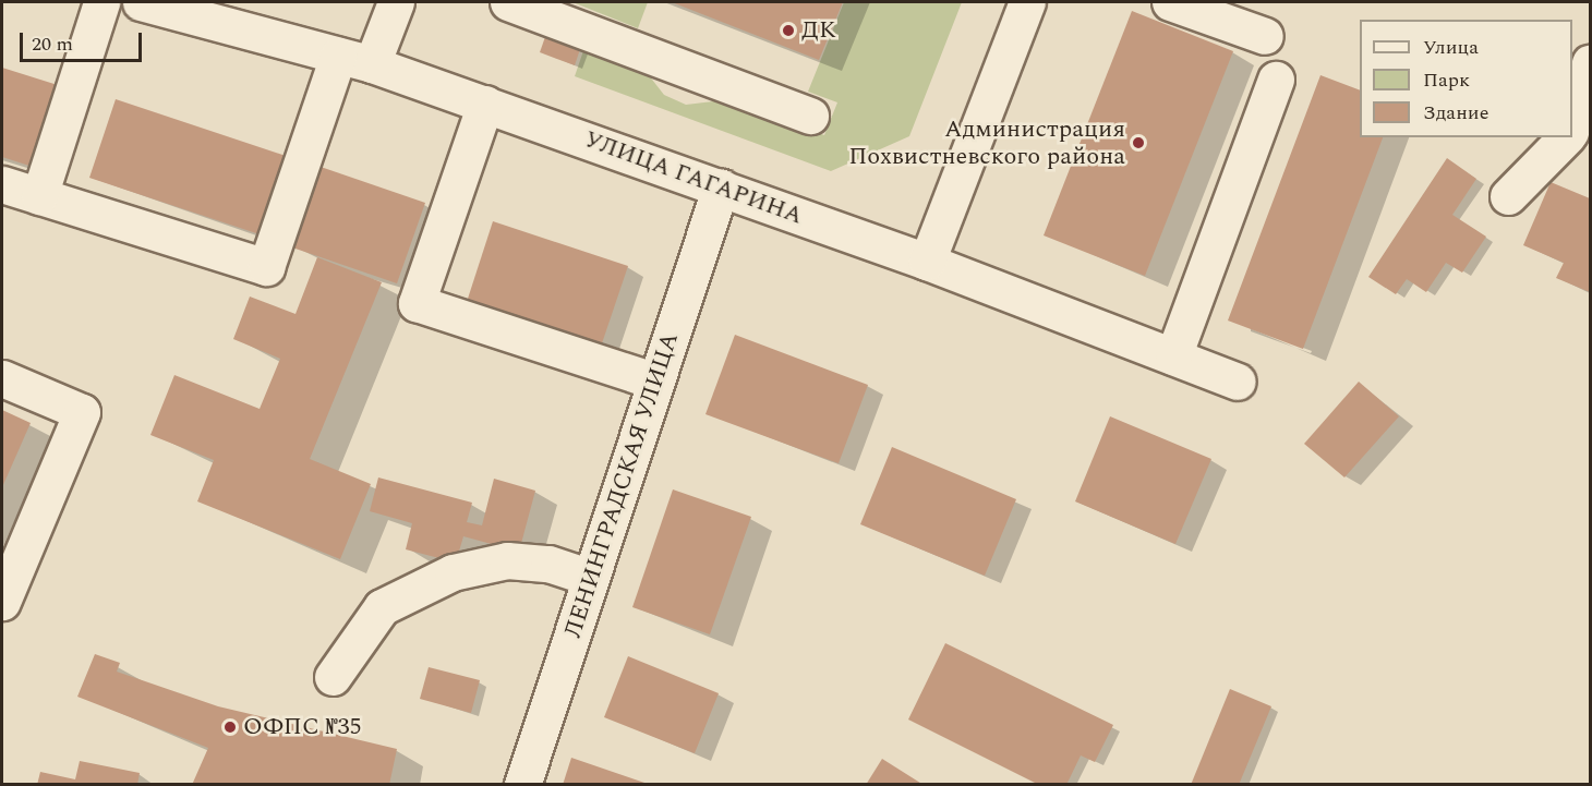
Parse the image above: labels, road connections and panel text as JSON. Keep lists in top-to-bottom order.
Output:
{
  "streets": {
    "street": ["УЛИЦА ГАГАРИНА", "ЛЕНИНГРАДСКАЯ УЛИЦА"]
  },
  "crossings": [
    ["УЛИЦА ГАГАРИНА", "ЛЕНИНГРАДСКАЯ УЛИЦА"]
  ],
  "places": ["ДК", "Администрация Похвистневского района", "ОФПС №35"],
  "legend": ["Улица", "Парк", "Здание"],
  "scale_bar": "20 m"
}
